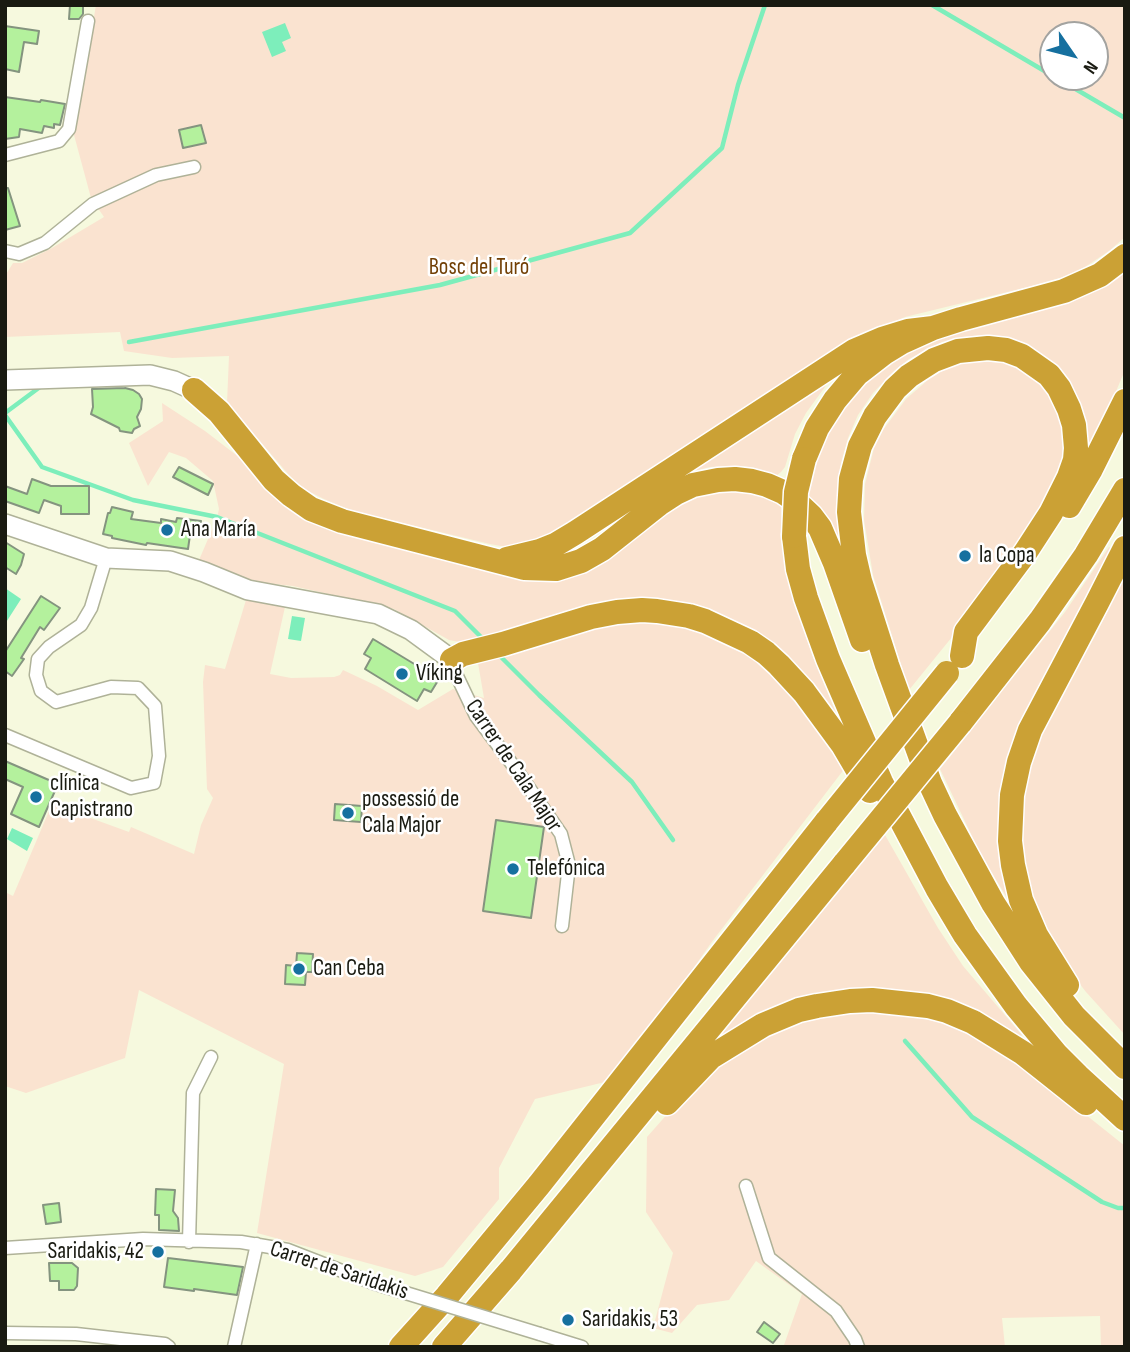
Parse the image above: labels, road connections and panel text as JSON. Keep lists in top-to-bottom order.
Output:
{
  "streets": {
    "street": ["Carrer de Cala Major", "Carrer de Saridakis"]
  },
  "parks": ["Bosc del Turó"],
  "places": [
    "Ana María",
    "la Copa",
    "Víking",
    "clínica Capistrano",
    "possessió de Cala Major",
    "Telefónica",
    "Can Ceba",
    "Saridakis, 42",
    "Saridakis, 53"
  ],
  "north": "bottom right"
}
